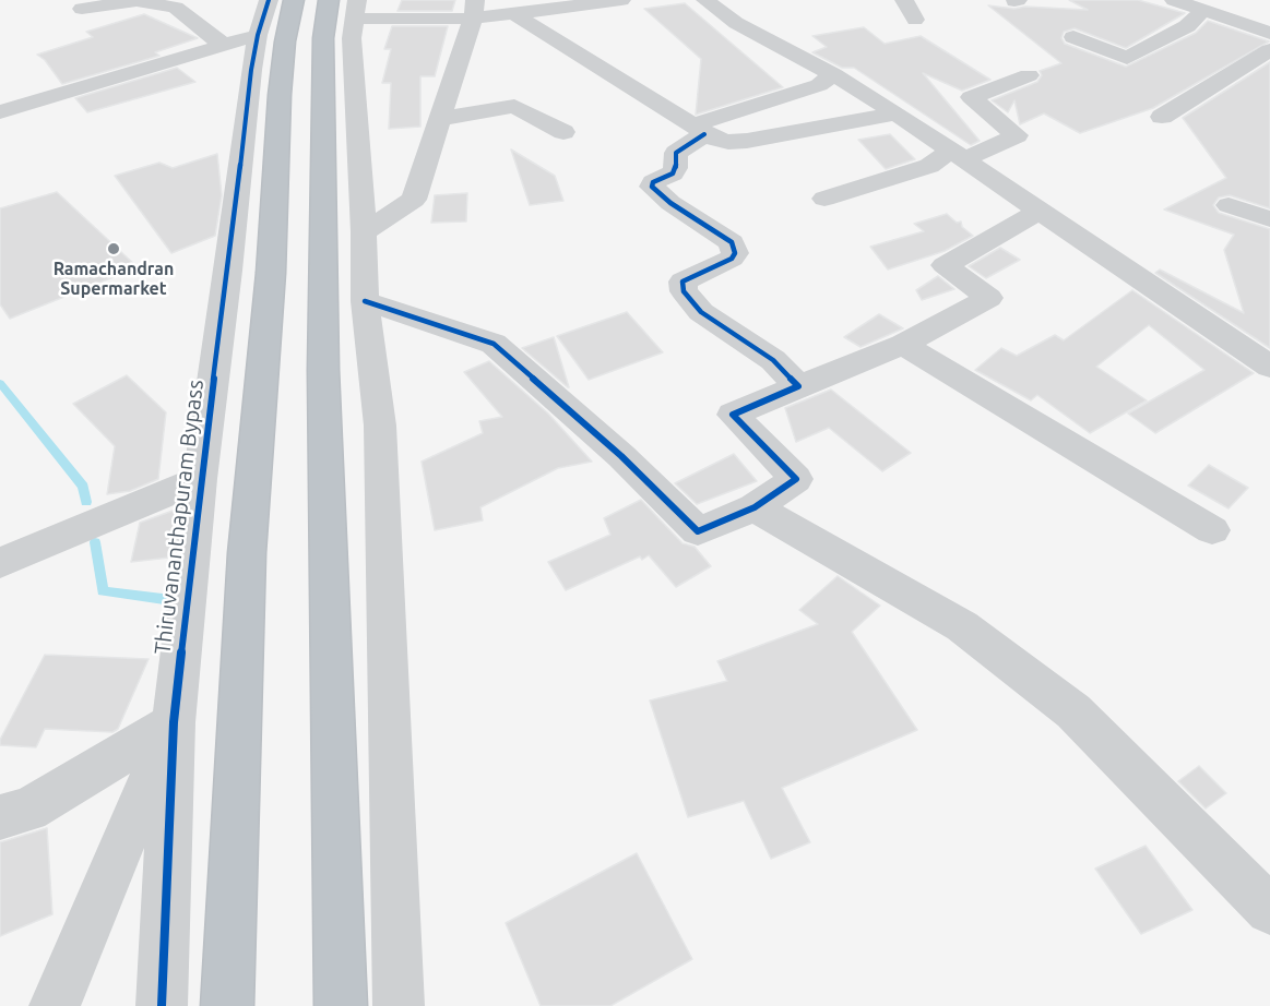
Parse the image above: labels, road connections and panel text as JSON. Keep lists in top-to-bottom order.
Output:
{
  "streets": {
    "street": ["Thiruvananthapuram Bypass"]
  },
  "places": ["Ramachandran Supermarket"]
}
